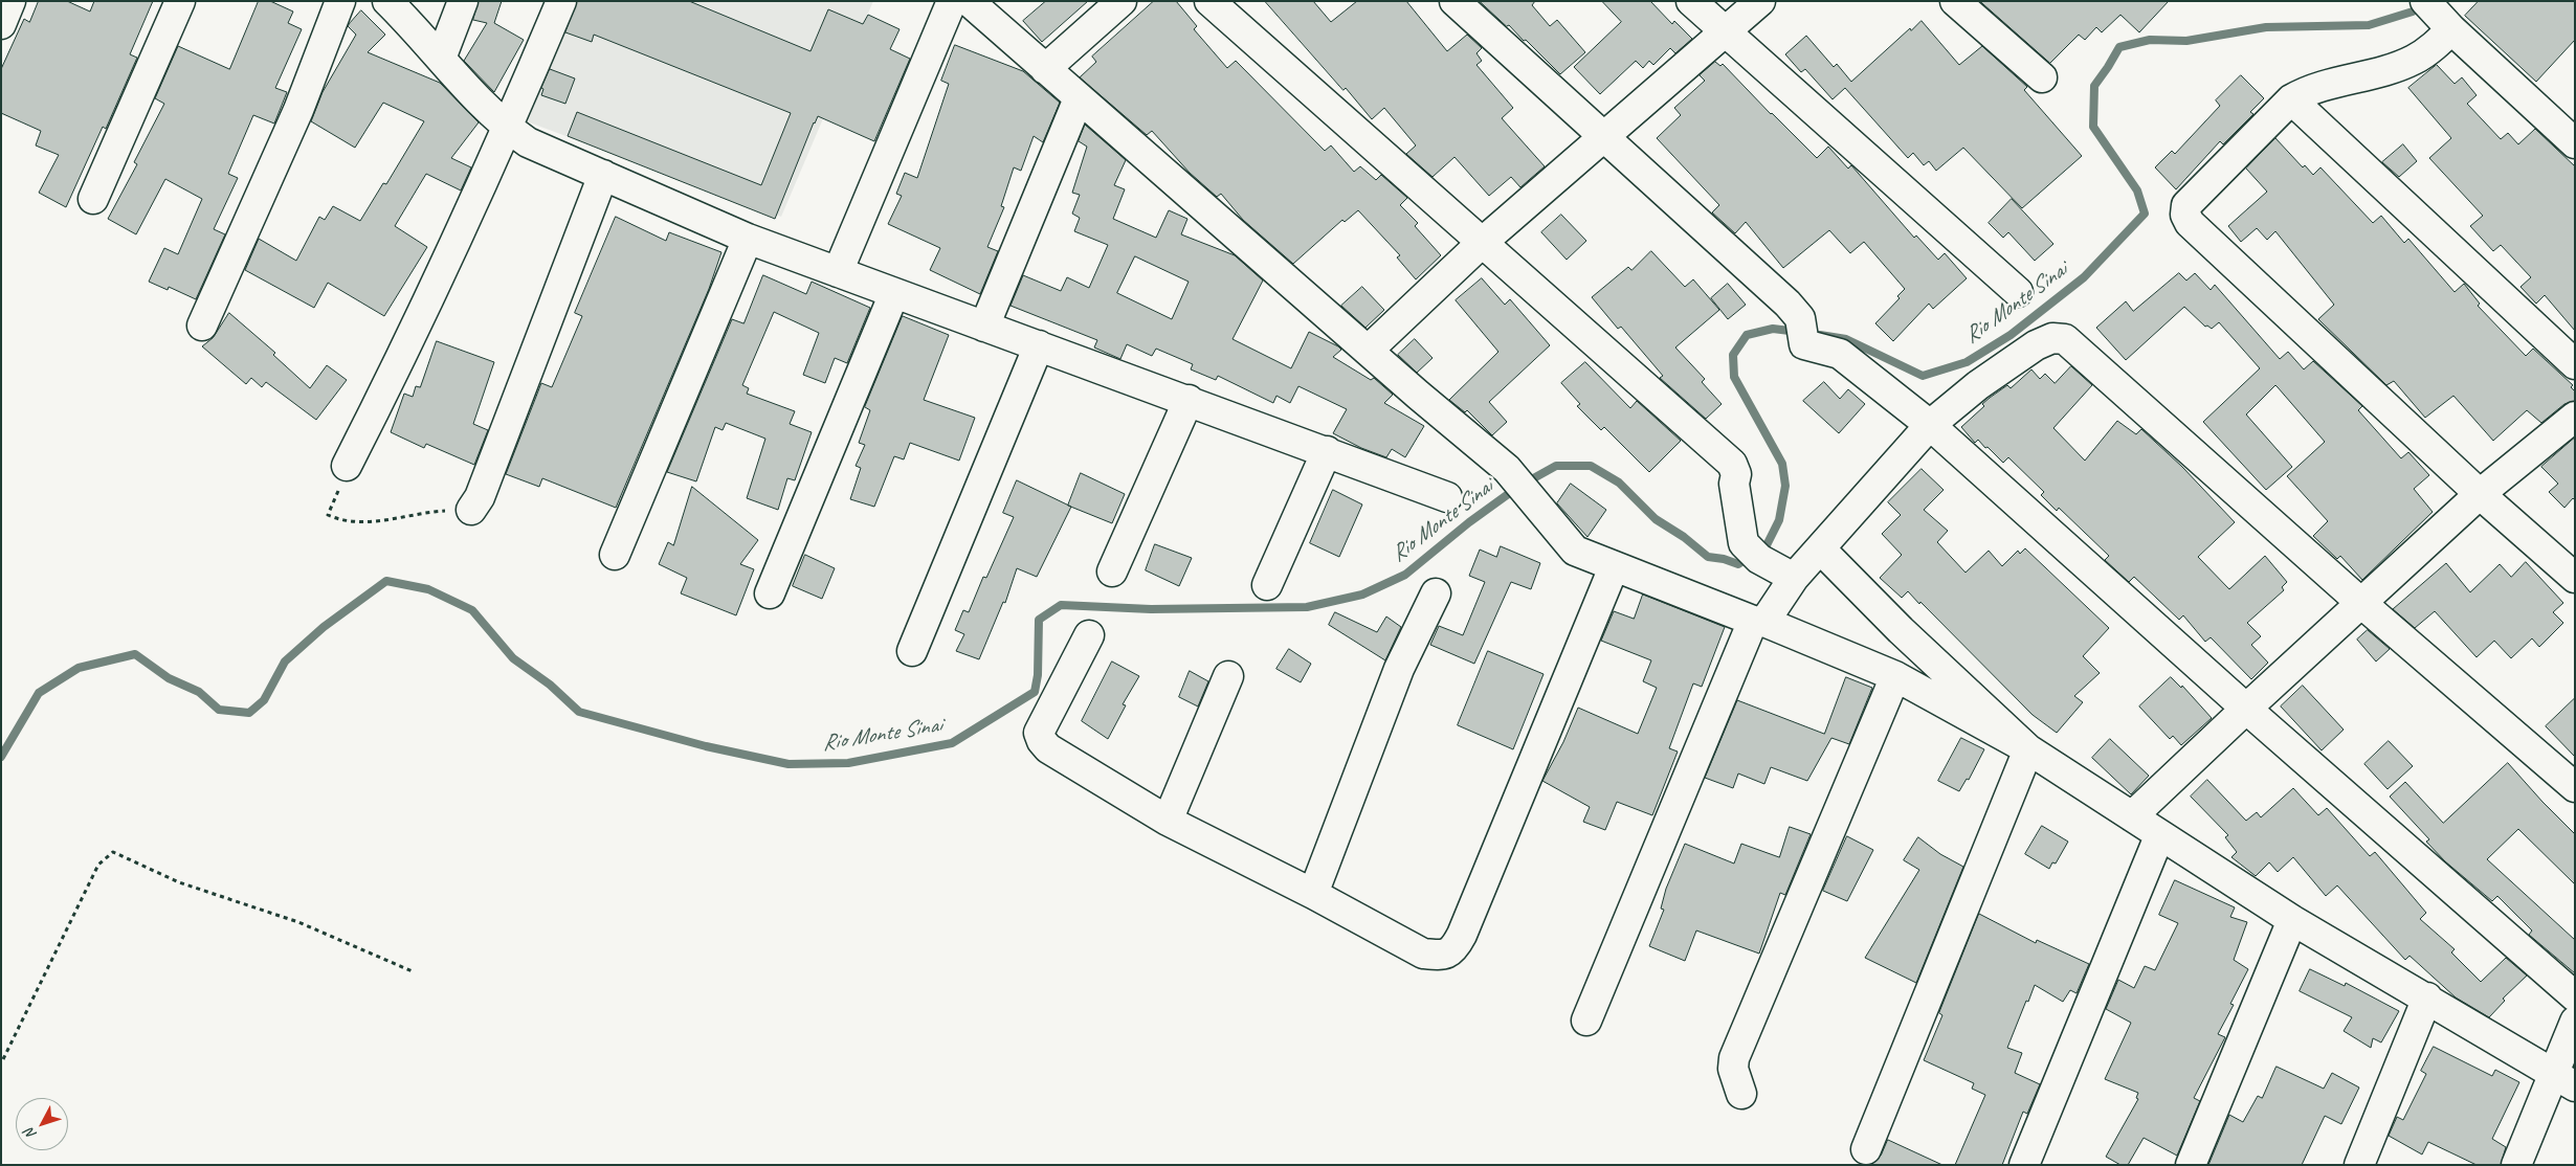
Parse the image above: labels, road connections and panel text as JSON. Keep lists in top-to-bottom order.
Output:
{
  "water": ["Rio Monte Sinai"],
  "north": "bottom left"
}
